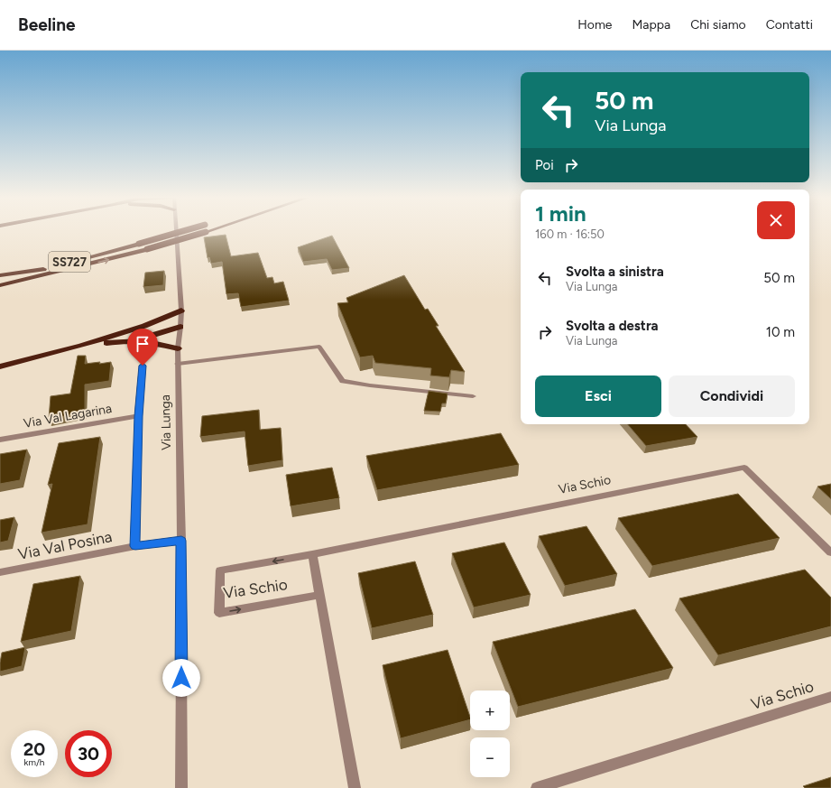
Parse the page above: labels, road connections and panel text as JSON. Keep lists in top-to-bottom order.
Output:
{
  "streets": {
    "highway": ["SS727"],
    "street": [
      "Via Val Lagarina",
      "Via Lunga",
      "Via Schio",
      "Via Val Posina"
    ]
  },
  "crossings": [
    ["Via Val Lagarina", "Via Lunga"],
    ["Via Lunga", "Via Val Posina"]
  ],
  "page": {
    "header": "Beeline",
    "nav": [
      "Home",
      "Mappa",
      "Chi siamo",
      "Contatti"
    ],
    "turn": ["50 m", "Via Lunga"],
    "then": "Poi",
    "heading": ["1 min", "160 m · 16:50"],
    "list": [
      {
        "name": "Svolta a sinistra",
        "note": "Via Lunga",
        "value": "50 m"
      },
      {
        "name": "Svolta a destra",
        "note": "Via Lunga",
        "value": "10 m"
      }
    ],
    "buttons": ["Esci", "Condividi"],
    "map_buttons": ["+", "−"],
    "speed": "20 km/h",
    "limit": "30"
  }
}
